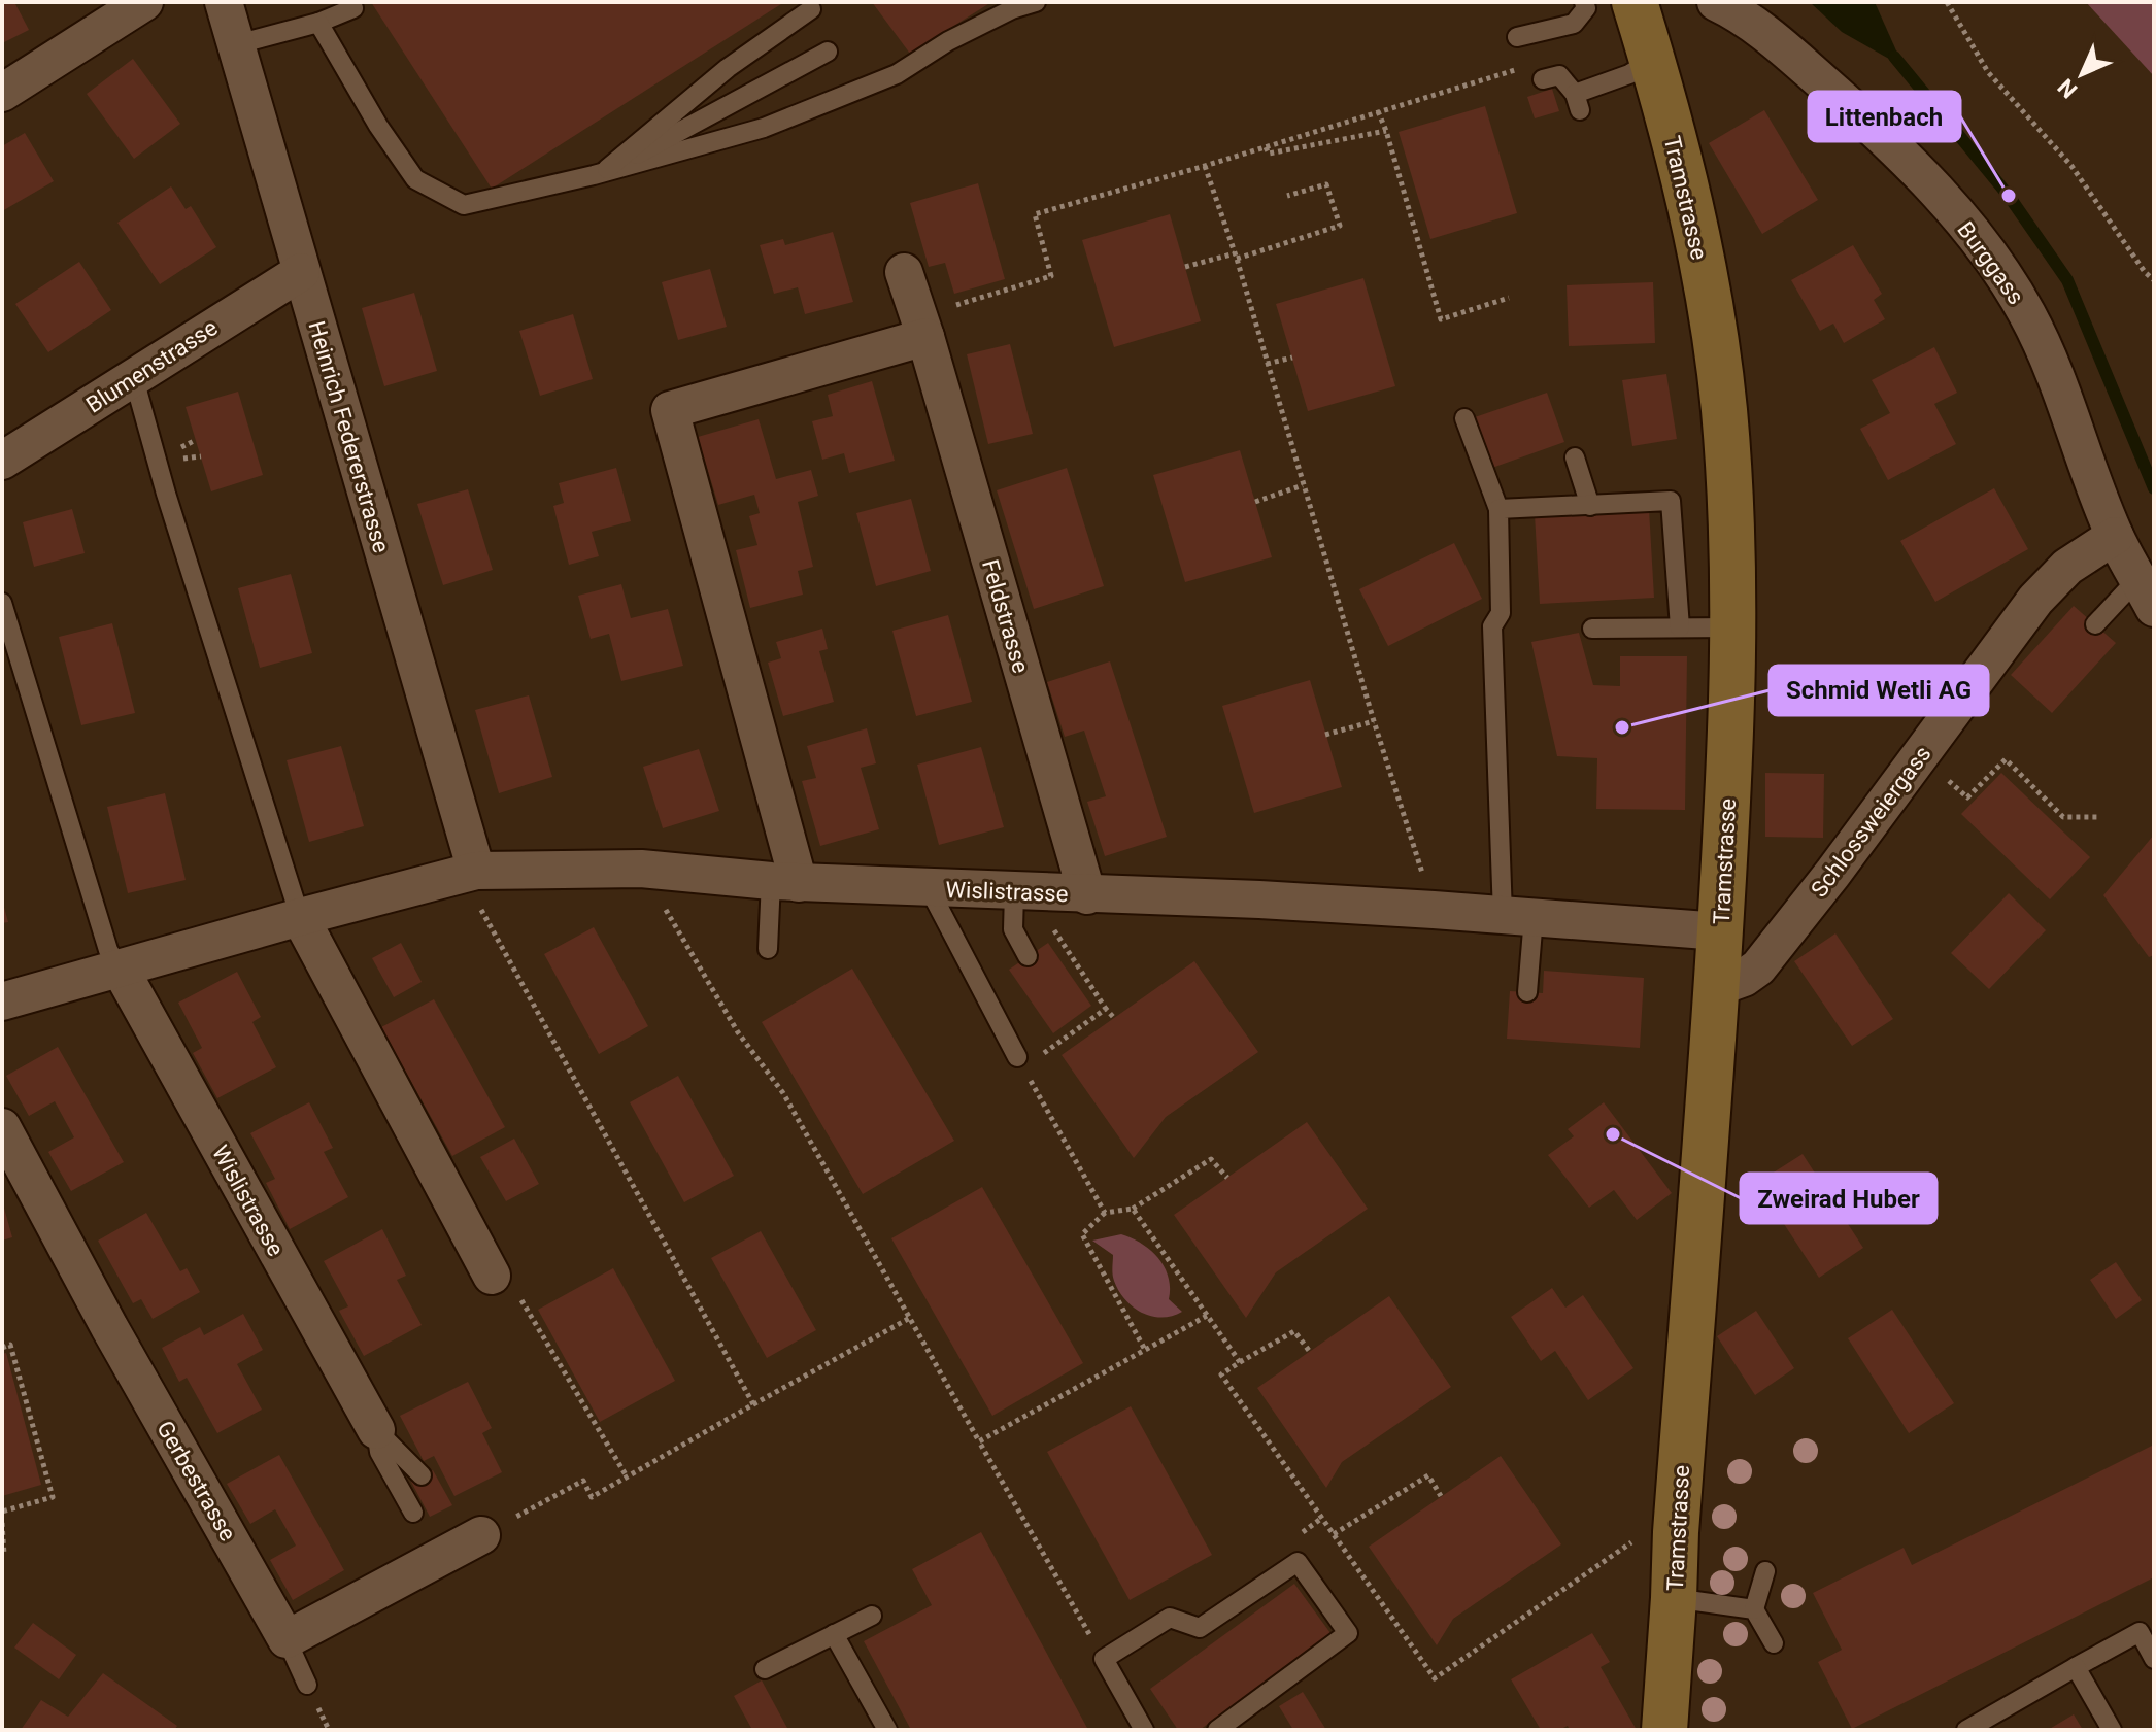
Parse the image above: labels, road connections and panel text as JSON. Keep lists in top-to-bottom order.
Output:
{
  "streets": {
    "main road": ["Tramstrasse"],
    "street": [
      "Burggass",
      "Blumenstrasse",
      "Heinrich Federerstrasse",
      "Feldstrasse",
      "Schlossweiergass",
      "Wislistrasse",
      "Gerbestrasse"
    ]
  },
  "crossings": [
    ["Tramstrasse", "Schlossweiergass"],
    ["Tramstrasse", "Wislistrasse"],
    ["Burggass", "Schlossweiergass"],
    ["Blumenstrasse", "Heinrich Federerstrasse"],
    ["Heinrich Federerstrasse", "Wislistrasse"],
    ["Feldstrasse", "Wislistrasse"]
  ],
  "places": ["Littenbach", "Schmid Wetli AG", "Zweirad Huber"],
  "north": "bottom left"
}
